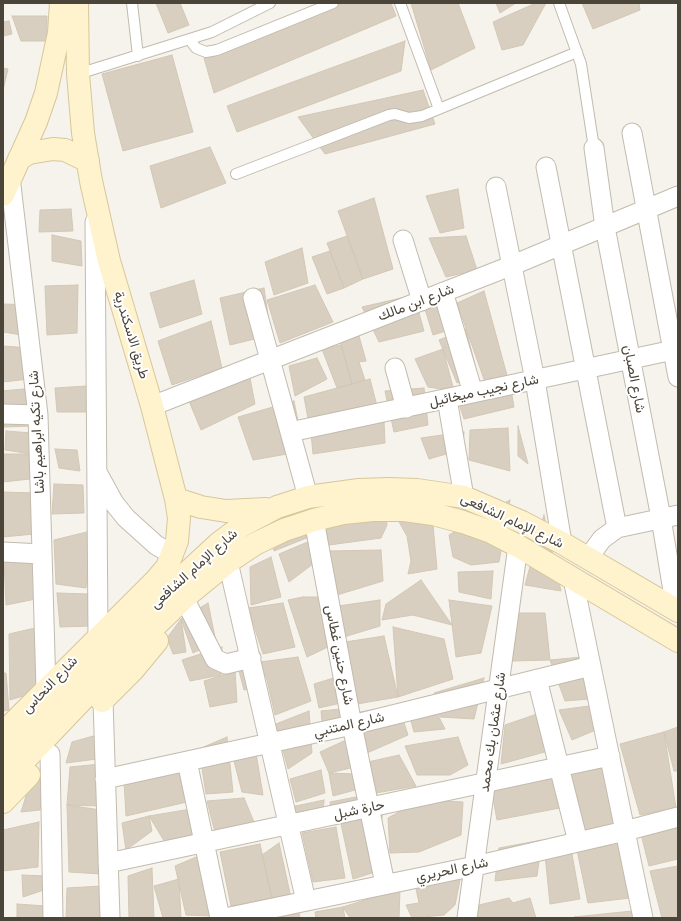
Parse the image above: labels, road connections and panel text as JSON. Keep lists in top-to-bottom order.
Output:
{
  "streets": {
    "main road": ["طريق الاسكندرية", "شارع الإمام الشافعى", "شارع النحاس"],
    "street": [
      "شارع ابن مالك",
      "شارع الصبان",
      "شارع نجيب ميخائيل",
      "شارع تكيه ابراهيم باشا",
      "شارع حنين غطاس",
      "شارع المتنبي",
      "شارع عثمان بك محمد",
      "حارة شبل",
      "شارع الحريري"
    ]
  },
  "crossings": [
    ["شارع ابن مالك", "طريق الاسكندرية"],
    ["شارع ابن مالك", "شارع الصبان"],
    ["طريق الاسكندرية", "شارع الإمام الشافعى"],
    ["طريق الاسكندرية", "شارع النحاس"],
    ["شارع الصبان", "شارع نجيب ميخائيل"],
    ["شارع الصبان", "شارع الإمام الشافعى"],
    ["شارع تكيه ابراهيم باشا", "شارع النحاس"],
    ["شارع الإمام الشافعى", "شارع حنين غطاس"],
    ["شارع الإمام الشافعى", "شارع النحاس"],
    ["شارع الإمام الشافعى", "شارع عثمان بك محمد"],
    ["شارع حنين غطاس", "شارع المتنبي"],
    ["شارع حنين غطاس", "حارة شبل"],
    ["شارع حنين غطاس", "شارع الحريري"],
    ["شارع المتنبي", "شارع عثمان بك محمد"],
    ["شارع عثمان بك محمد", "حارة شبل"],
    ["شارع عثمان بك محمد", "شارع الحريري"]
  ]
}
